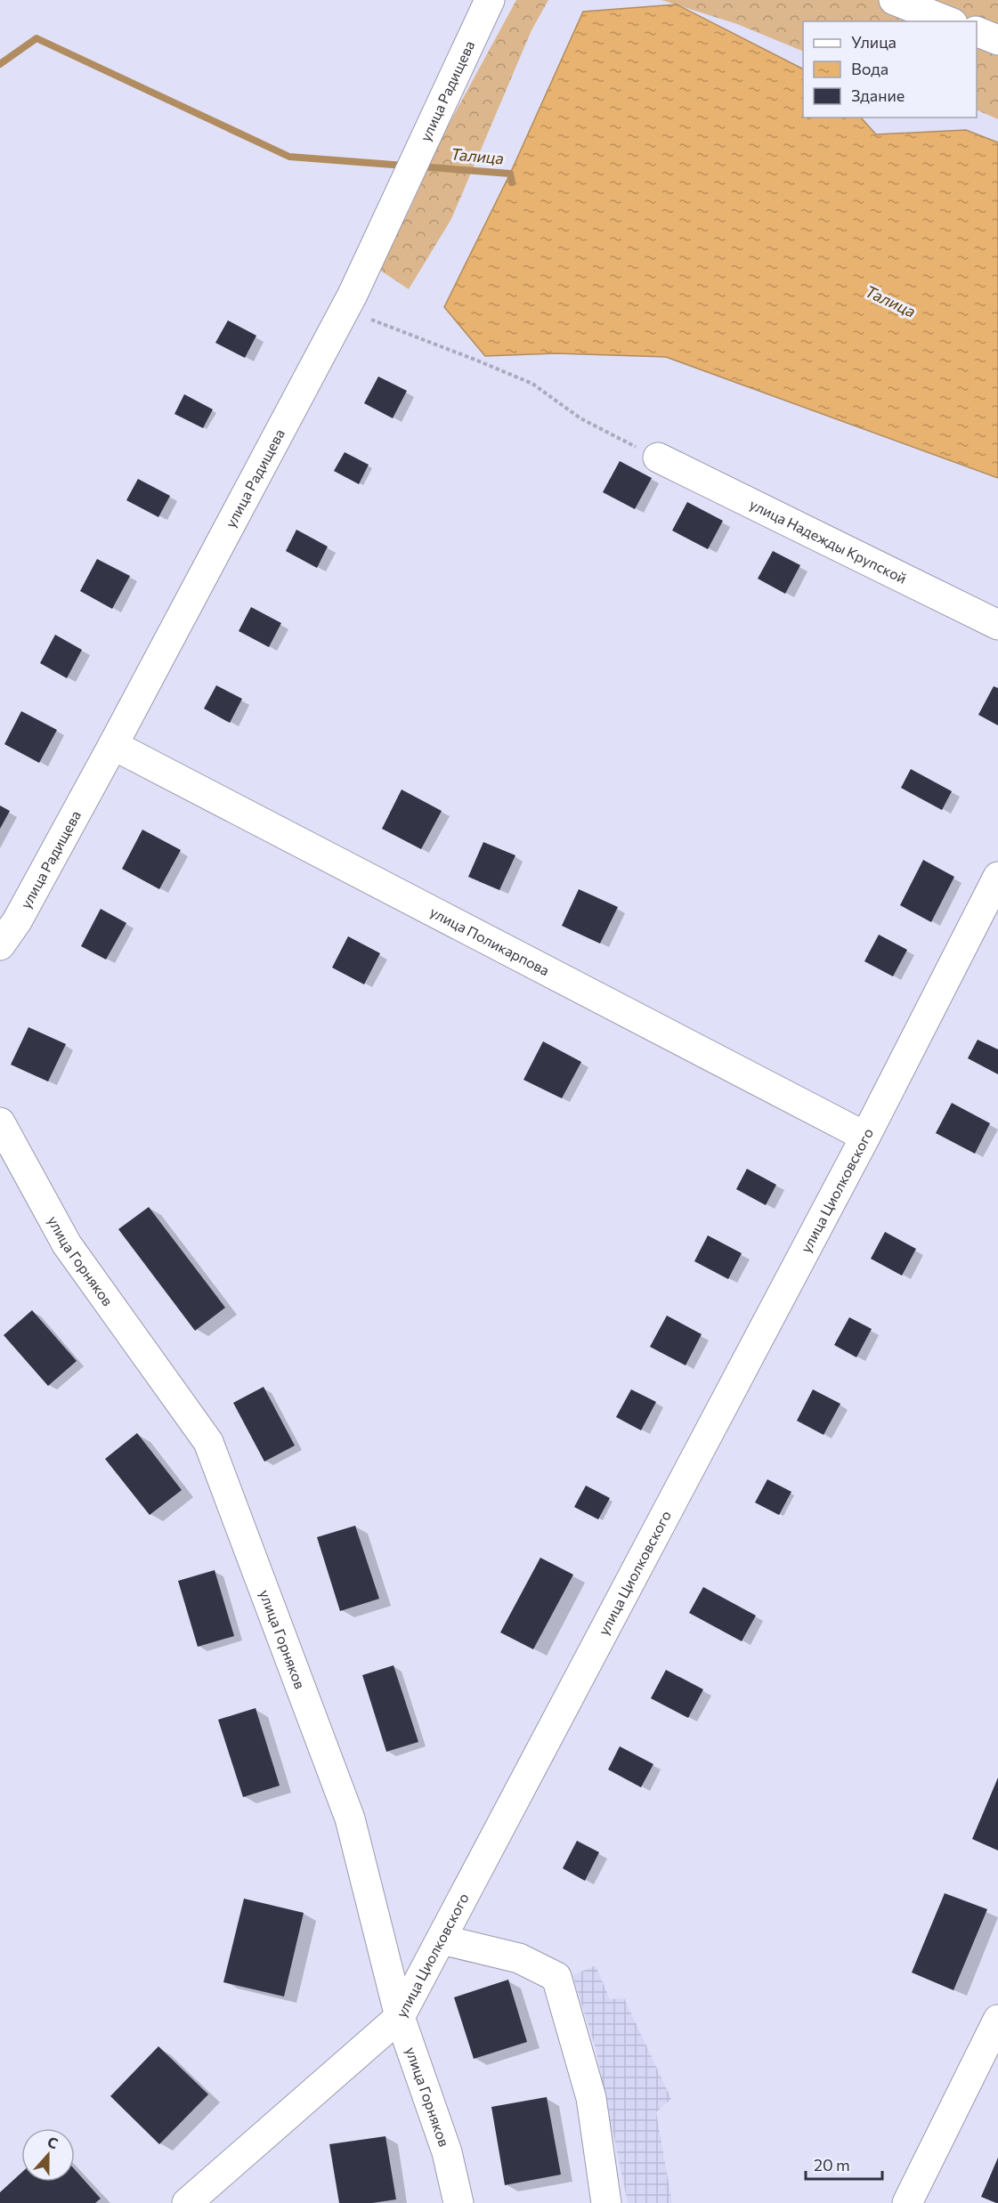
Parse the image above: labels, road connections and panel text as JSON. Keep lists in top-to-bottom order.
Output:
{
  "streets": {
    "street": [
      "улица Радищева",
      "улица Надежды Крупской",
      "улица Поликарпова",
      "улица Циолковского",
      "улица Горняков"
    ]
  },
  "crossings": [
    ["улица Радищева", "улица Поликарпова"],
    ["улица Поликарпова", "улица Циолковского"],
    ["улица Циолковского", "улица Горняков"]
  ],
  "water": ["Талица"],
  "legend": ["Улица", "Вода", "Здание"],
  "scale_bar": "20 m",
  "north": "top"
}
